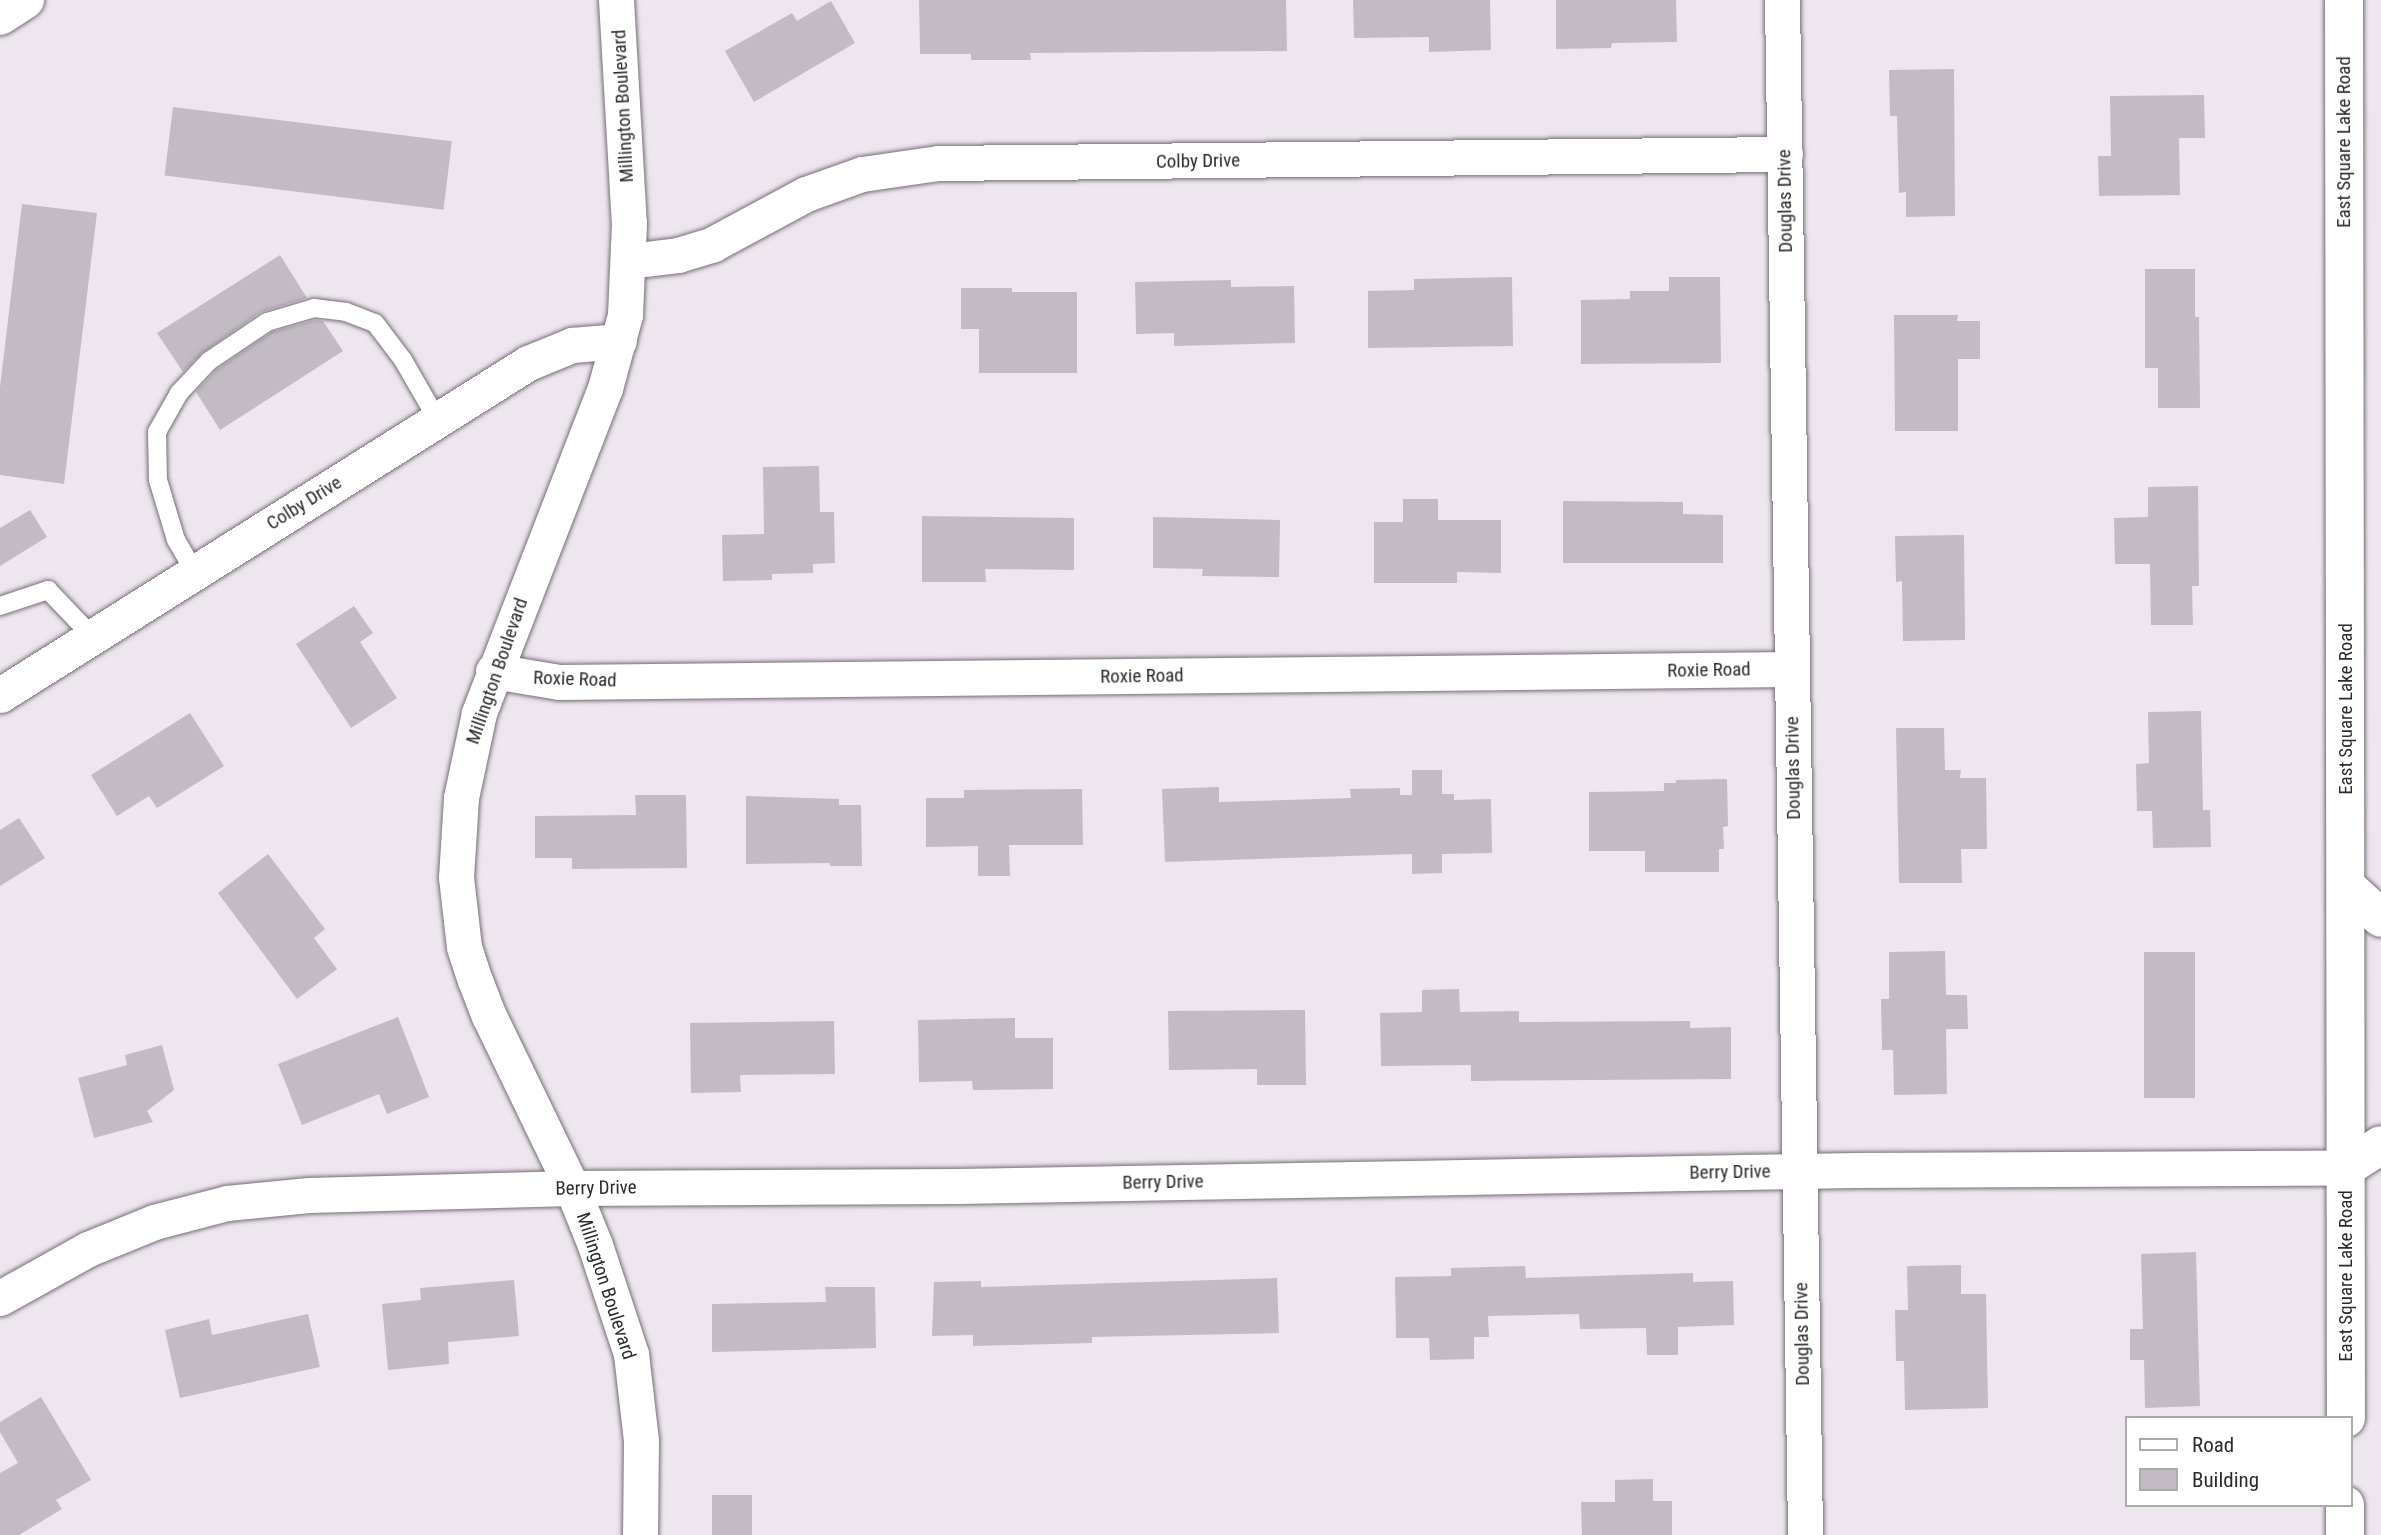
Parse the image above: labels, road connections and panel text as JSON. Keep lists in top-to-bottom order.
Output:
{
  "streets": {
    "main road": ["East Square Lake Road"],
    "street": [
      "Millington Boulevard",
      "Colby Drive",
      "Douglas Drive",
      "Roxie Road",
      "Berry Drive"
    ]
  },
  "crossings": [
    ["Millington Boulevard", "Colby Drive"],
    ["Millington Boulevard", "Roxie Road"],
    ["Millington Boulevard", "Berry Drive"],
    ["East Square Lake Road", "Berry Drive"],
    ["Colby Drive", "Douglas Drive"],
    ["Douglas Drive", "Roxie Road"],
    ["Douglas Drive", "Berry Drive"]
  ],
  "legend": ["Road", "Building"]
}
